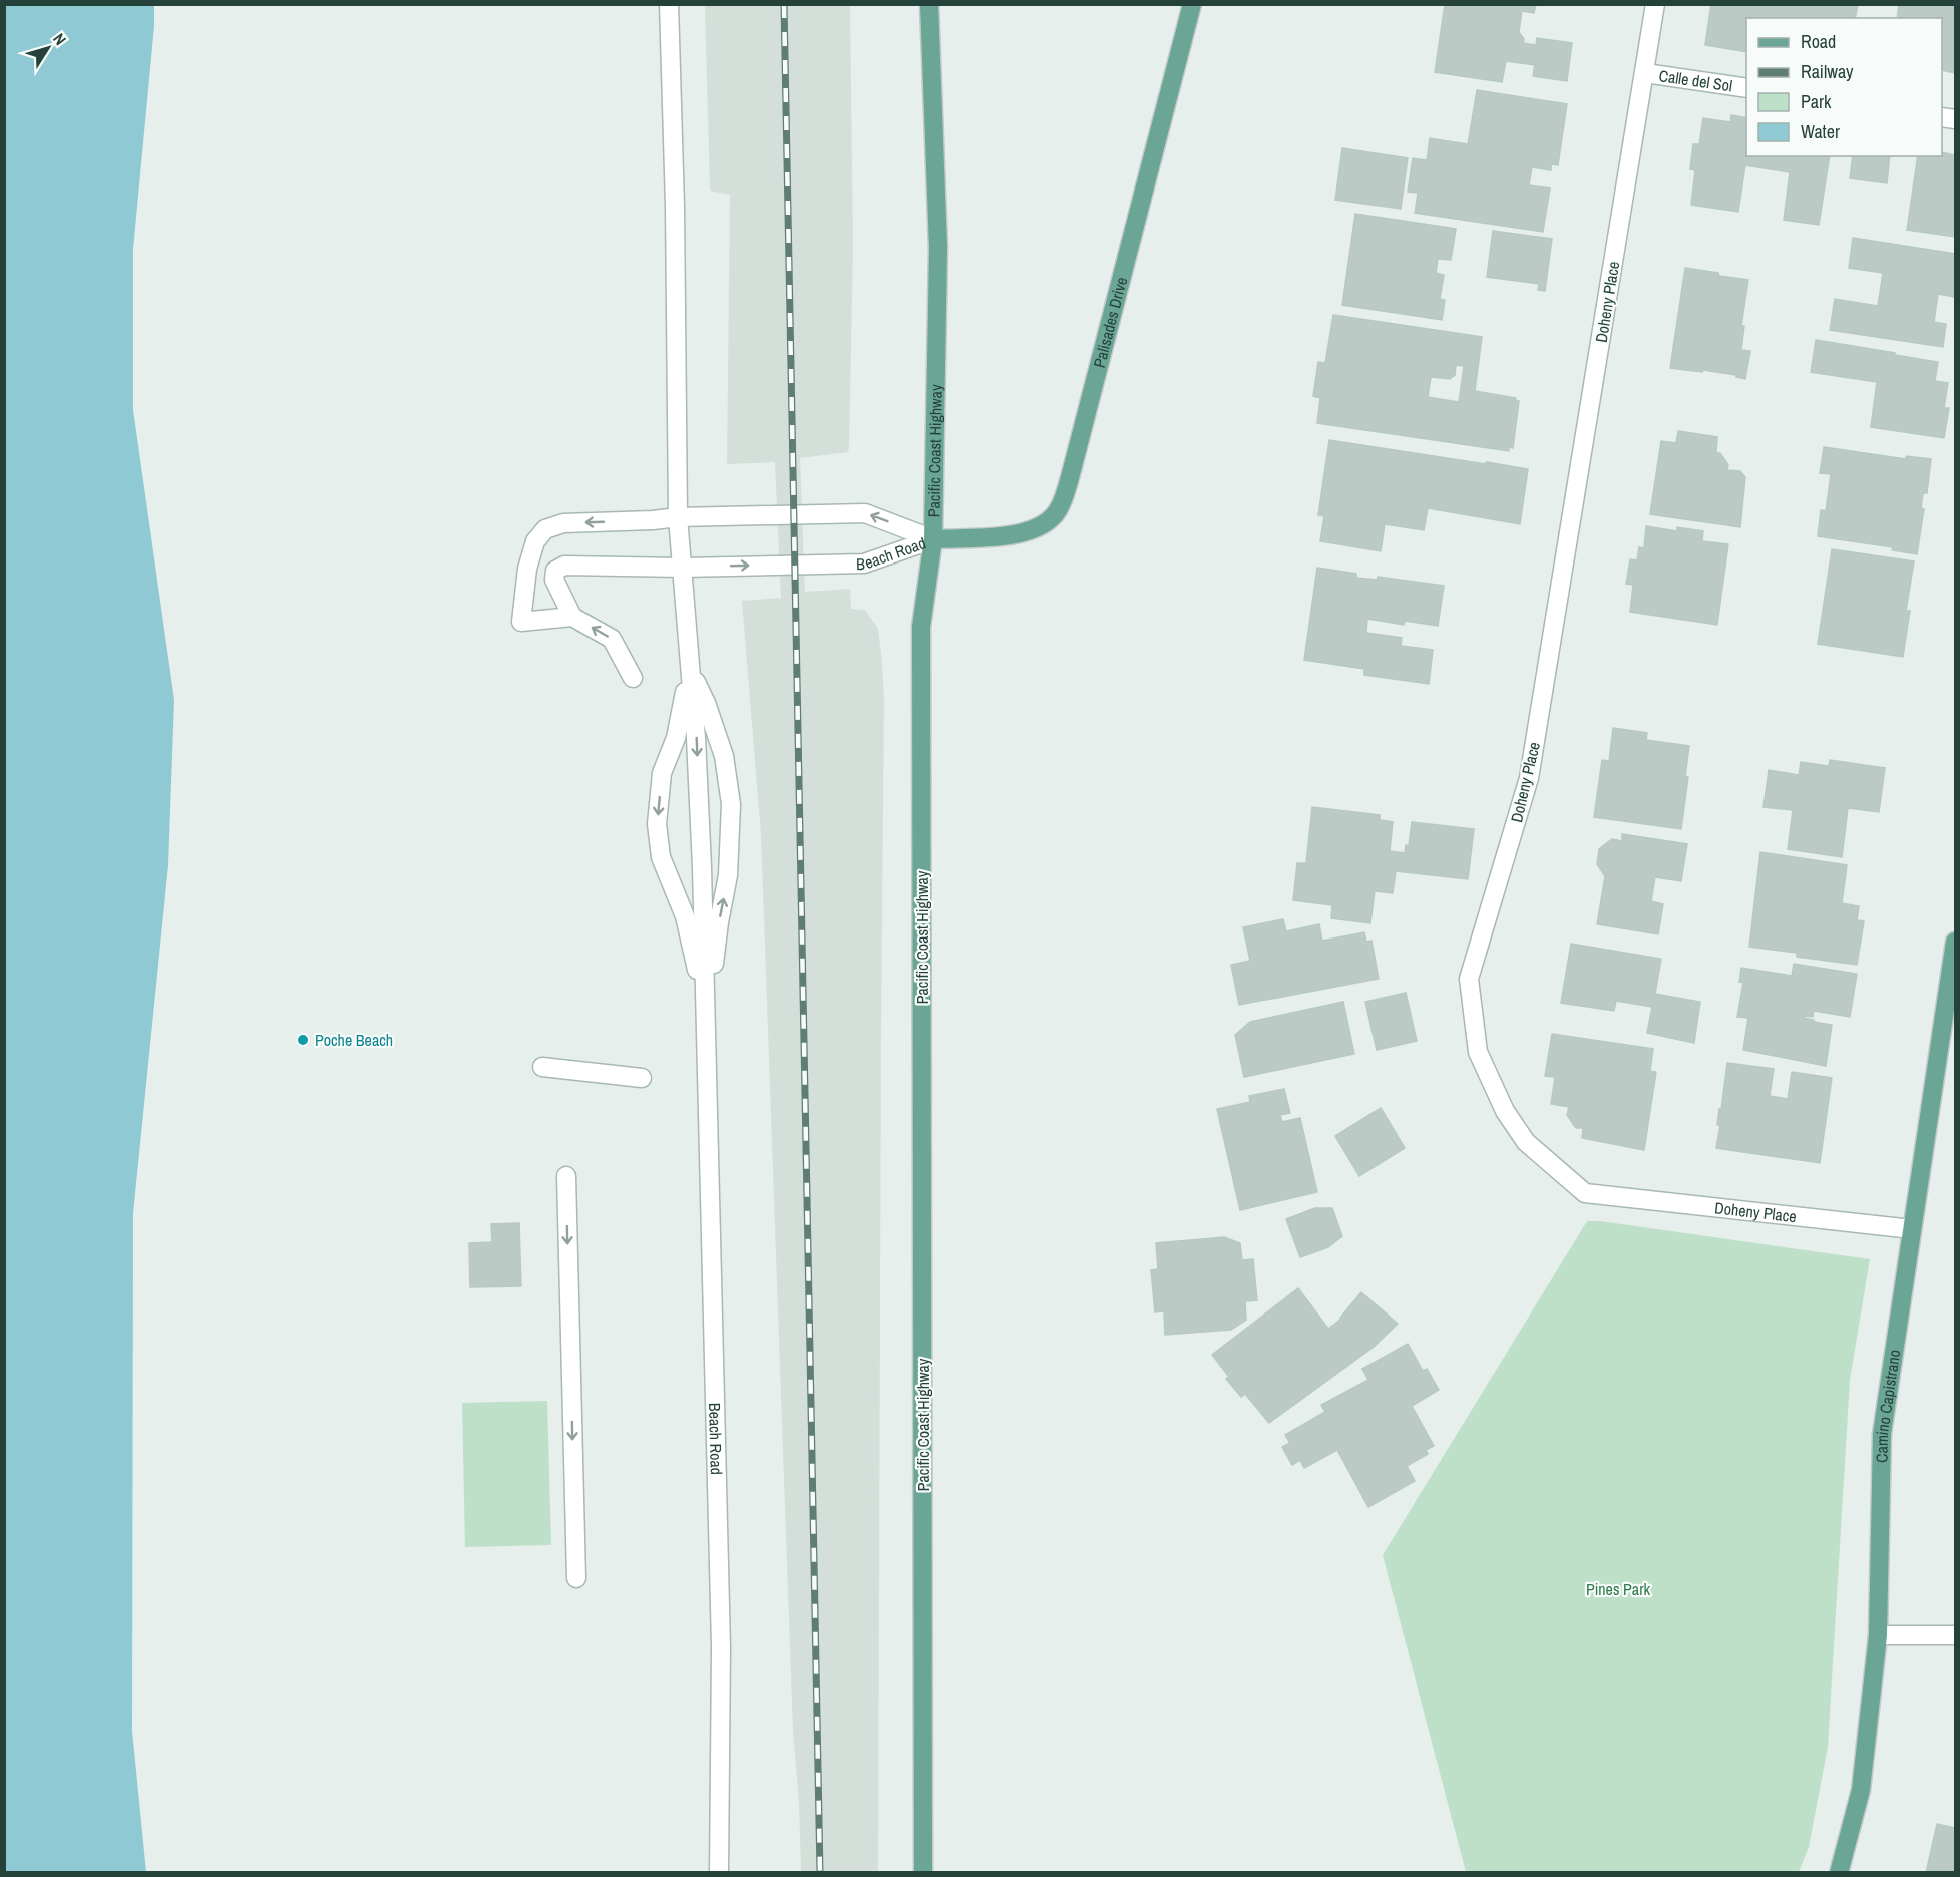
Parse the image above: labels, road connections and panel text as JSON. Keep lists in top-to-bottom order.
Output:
{
  "streets": {
    "main road": ["Palisades Drive", "Pacific Coast Highway", "Camino Capistrano"],
    "street": ["Calle del Sol", "Doheny Place", "Beach Road"]
  },
  "crossings": [
    ["Calle del Sol", "Doheny Place"],
    ["Doheny Place", "Camino Capistrano"],
    ["Palisades Drive", "Pacific Coast Highway"],
    ["Palisades Drive", "Beach Road"],
    ["Pacific Coast Highway", "Beach Road"]
  ],
  "parks": ["Pines Park"],
  "places": ["Poche Beach"],
  "legend": [
    "Road",
    "Railway",
    "Park",
    "Water"
  ],
  "north": "top right"
}
